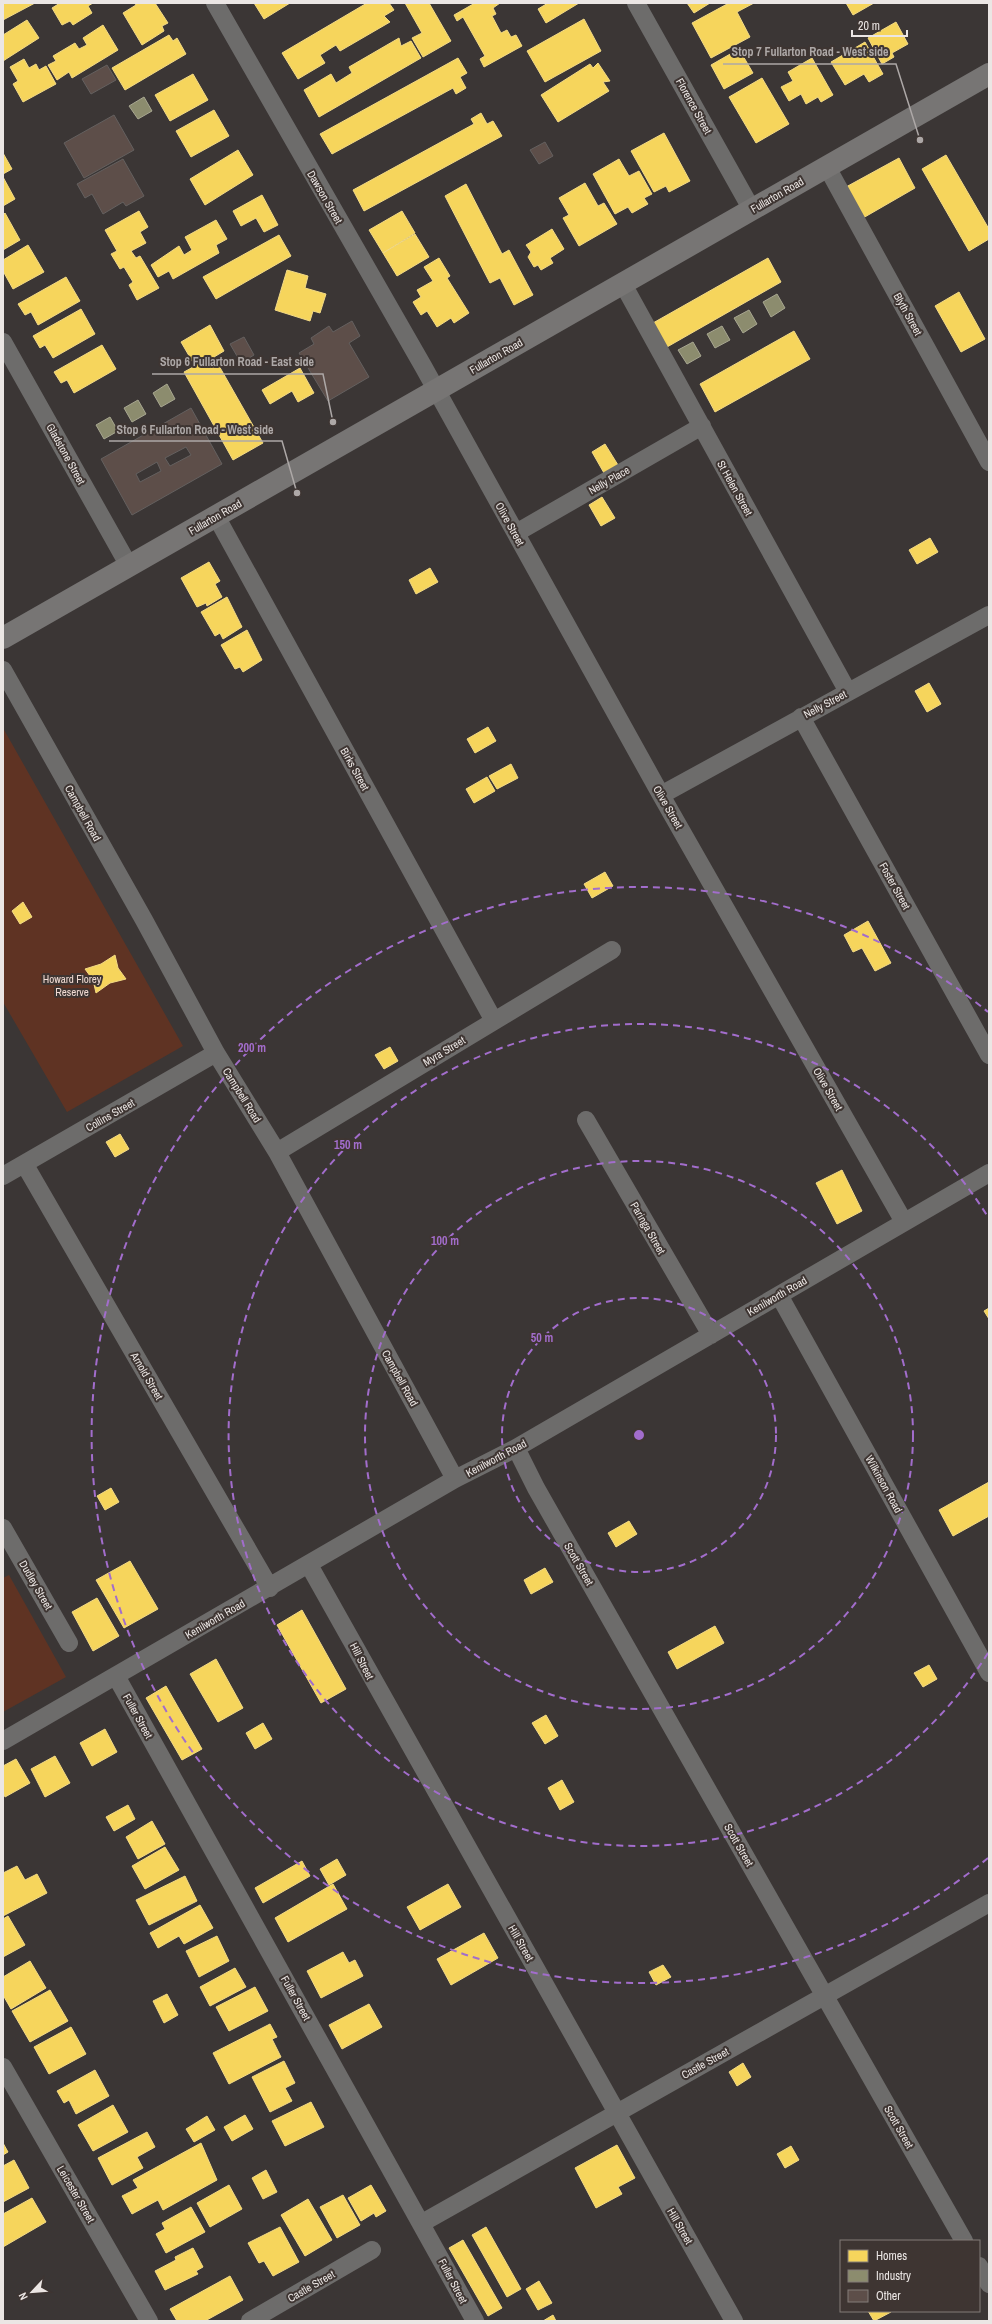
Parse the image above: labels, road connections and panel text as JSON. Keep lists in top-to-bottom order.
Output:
{
  "streets": {
    "main road": ["Fullarton Road"],
    "street": [
      "Florence Street",
      "Dawson Street",
      "Blyth Street",
      "Gladstone Street",
      "Nelly Place",
      "St Helen Street",
      "Olive Street",
      "Nelly Street",
      "Birks Street",
      "Campbell Road",
      "Foster Street",
      "Myra Street",
      "Collins Street",
      "Paringa Street",
      "Kenilworth Road",
      "Arnold Street",
      "Wilkinson Road",
      "Scott Street",
      "Dudley Street",
      "Hill Street",
      "Fuller Street",
      "Castle Street",
      "Leicester Street"
    ]
  },
  "crossings": [
    ["Florence Street", "Fullarton Road"],
    ["Fullarton Road", "Dawson Street"],
    ["Fullarton Road", "Blyth Street"],
    ["Fullarton Road", "Gladstone Street"],
    ["Fullarton Road", "St Helen Street"],
    ["Fullarton Road", "Olive Street"],
    ["Fullarton Road", "Birks Street"],
    ["Dawson Street", "Olive Street"],
    ["Nelly Place", "St Helen Street"],
    ["Nelly Place", "Olive Street"],
    ["St Helen Street", "Nelly Street"],
    ["Olive Street", "Nelly Street"],
    ["Olive Street", "Kenilworth Road"],
    ["Nelly Street", "Foster Street"],
    ["Birks Street", "Myra Street"],
    ["Campbell Road", "Myra Street"],
    ["Campbell Road", "Collins Street"],
    ["Campbell Road", "Kenilworth Road"],
    ["Collins Street", "Arnold Street"],
    ["Paringa Street", "Kenilworth Road"],
    ["Kenilworth Road", "Arnold Street"],
    ["Kenilworth Road", "Wilkinson Road"],
    ["Kenilworth Road", "Scott Street"],
    ["Kenilworth Road", "Hill Street"],
    ["Kenilworth Road", "Fuller Street"],
    ["Scott Street", "Castle Street"],
    ["Hill Street", "Castle Street"],
    ["Fuller Street", "Castle Street"]
  ],
  "parks": ["Howard Florey Reserve"],
  "places": ["Stop 7 Fullarton Road - West side", "Stop 6 Fullarton Road - East side", "Stop 6 Fullarton Road - West side"],
  "legend": ["Homes", "Industry", "Other"],
  "scale_bar": "20 m",
  "north": "bottom left",
  "rings": [
    "200 m",
    "150 m",
    "100 m",
    "50 m"
  ]
}
